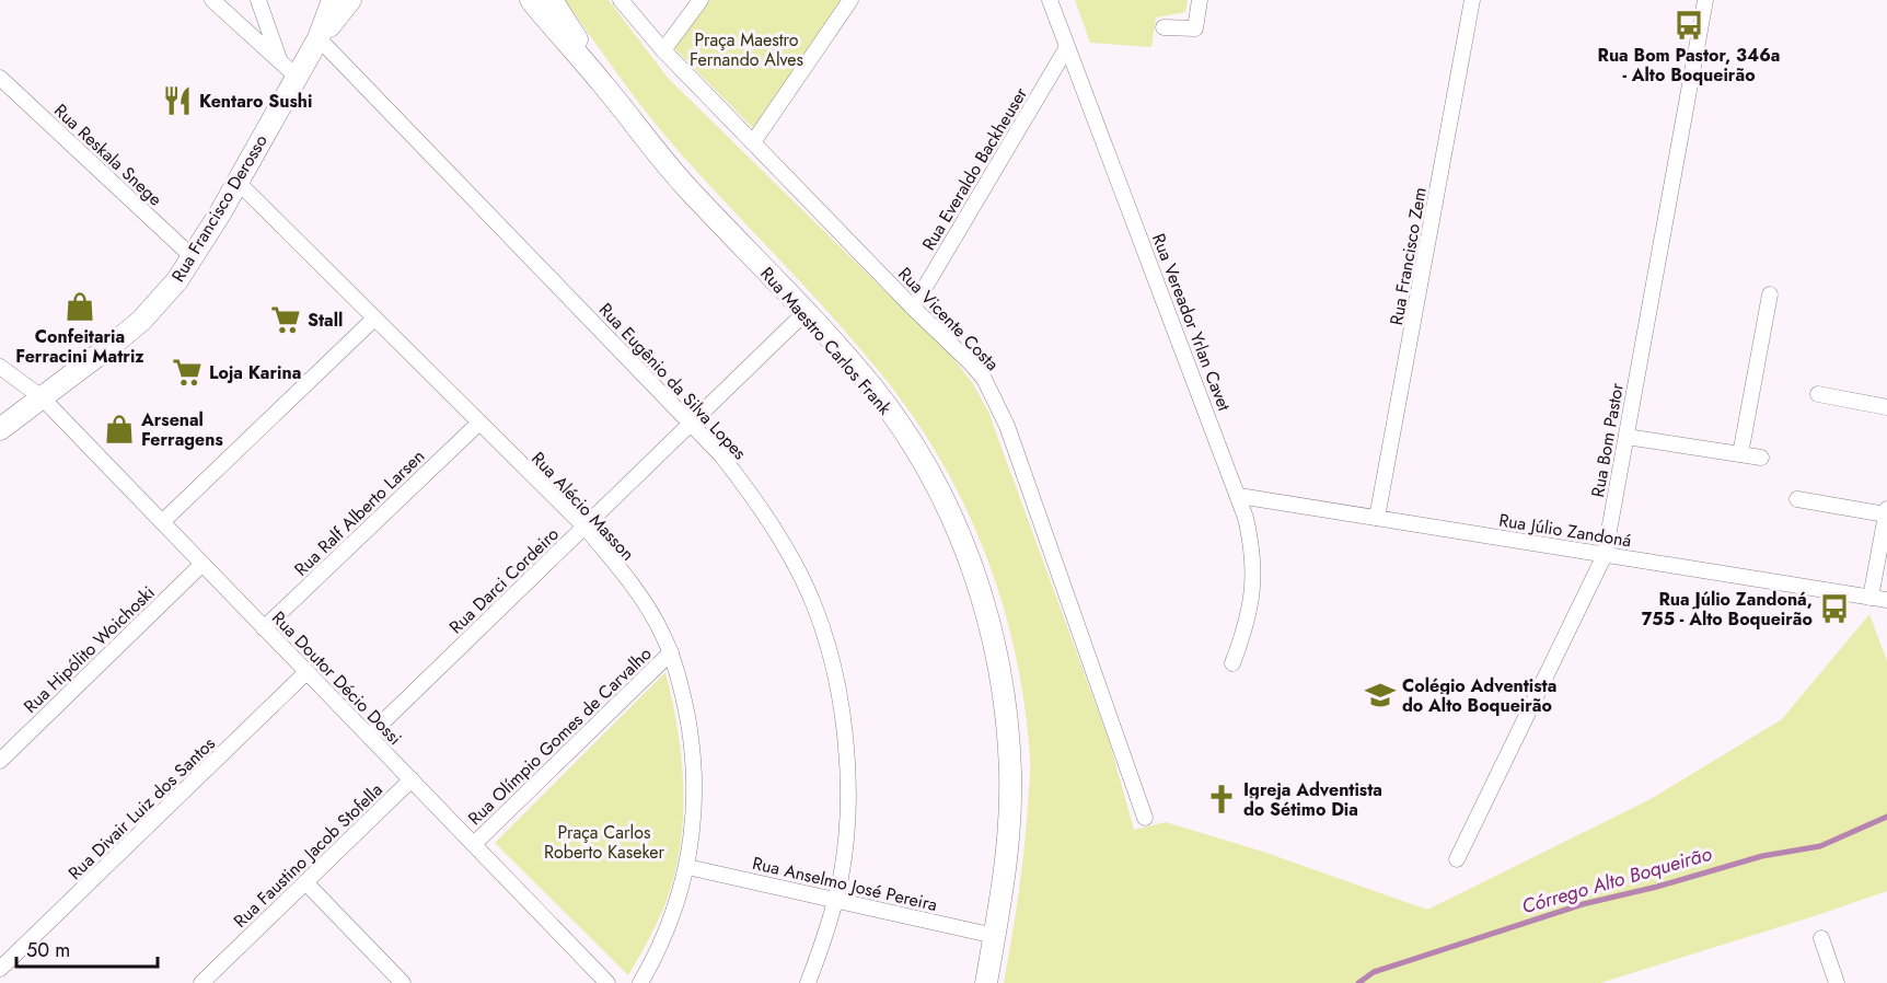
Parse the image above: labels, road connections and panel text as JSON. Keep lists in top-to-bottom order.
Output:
{
  "streets": {
    "main road": ["Rua Francisco Derosso", "Rua Maestro Carlos Frank"],
    "street": [
      "Rua Reskala Snege",
      "Rua Everaldo Backheuser",
      "Rua Francisco Zem",
      "Rua Vicente Costa",
      "Rua Vereador Yrlan Cavet",
      "Rua Eugênio da Silva Lopes",
      "Rua Bom Pastor",
      "Rua Alécio Masson",
      "Rua Ralf Alberto Larsen",
      "Rua Júlio Zandoná",
      "Rua Darci Cordeiro",
      "Rua Hipólito Woichoski",
      "Rua Doutor Décio Dossi",
      "Rua Olímpio Gomes de Carvalho",
      "Rua Divair Luiz dos Santos",
      "Rua Faustino Jacob Stofella",
      "Rua Anselmo José Pereira"
    ]
  },
  "crossings": [
    ["Rua Reskala Snege", "Rua Francisco Derosso"],
    ["Rua Everaldo Backheuser", "Rua Vicente Costa"],
    ["Rua Everaldo Backheuser", "Rua Vereador Yrlan Cavet"],
    ["Rua Francisco Derosso", "Rua Eugênio da Silva Lopes"],
    ["Rua Francisco Derosso", "Rua Alécio Masson"],
    ["Rua Francisco Derosso", "Rua Doutor Décio Dossi"],
    ["Rua Francisco Zem", "Rua Júlio Zandoná"],
    ["Rua Vereador Yrlan Cavet", "Rua Júlio Zandoná"],
    ["Rua Maestro Carlos Frank", "Rua Darci Cordeiro"],
    ["Rua Maestro Carlos Frank", "Rua Anselmo José Pereira"],
    ["Rua Eugênio da Silva Lopes", "Rua Darci Cordeiro"],
    ["Rua Eugênio da Silva Lopes", "Rua Anselmo José Pereira"],
    ["Rua Bom Pastor", "Rua Júlio Zandoná"],
    ["Rua Alécio Masson", "Rua Ralf Alberto Larsen"],
    ["Rua Alécio Masson", "Rua Darci Cordeiro"],
    ["Rua Alécio Masson", "Rua Olímpio Gomes de Carvalho"],
    ["Rua Alécio Masson", "Rua Anselmo José Pereira"],
    ["Rua Ralf Alberto Larsen", "Rua Doutor Décio Dossi"],
    ["Rua Darci Cordeiro", "Rua Doutor Décio Dossi"],
    ["Rua Hipólito Woichoski", "Rua Doutor Décio Dossi"],
    ["Rua Doutor Décio Dossi", "Rua Olímpio Gomes de Carvalho"],
    ["Rua Doutor Décio Dossi", "Rua Divair Luiz dos Santos"],
    ["Rua Doutor Décio Dossi", "Rua Faustino Jacob Stofella"]
  ],
  "water": ["Córrego Alto Boqueirão"],
  "parks": ["Praça Maestro Fernando Alves", "Praça Carlos Roberto Kaseker"],
  "places": {
    "bus stop": ["Rua Bom Pastor, 346a - Alto Boqueirão", "Rua Júlio Zandoná, 755 - Alto Boqueirão"],
    "restaurant": ["Kentaro Sushi"],
    "shop": ["Confeitaria Ferracini Matriz", "Arsenal Ferragens"],
    "supermarket": ["Stall", "Loja Karina"],
    "school or university": ["Colégio Adventista do Alto Boqueirão"],
    "church": ["Igreja Adventista do Sétimo Dia"]
  },
  "scale_bar": "50 m"
}
